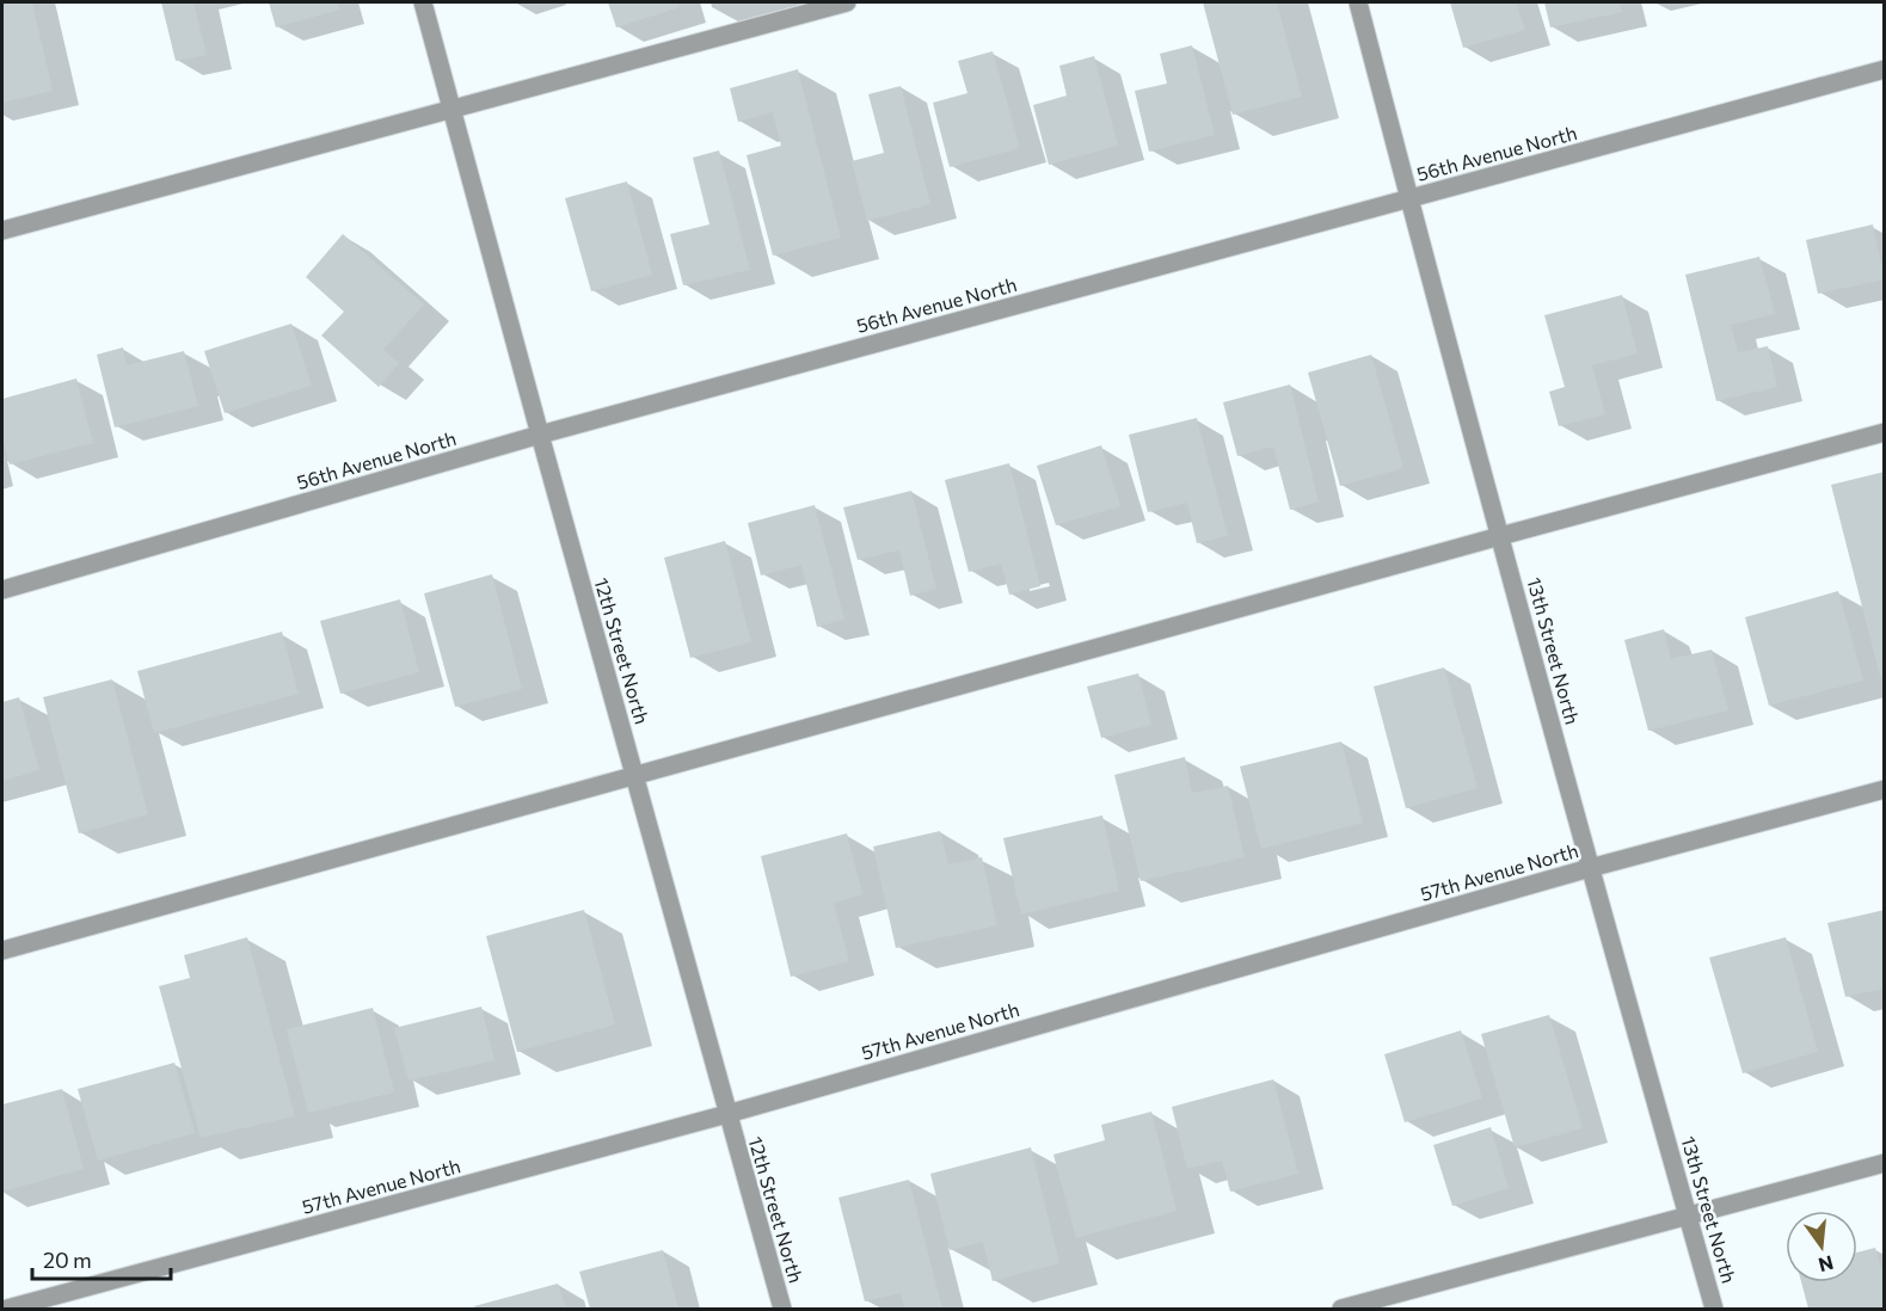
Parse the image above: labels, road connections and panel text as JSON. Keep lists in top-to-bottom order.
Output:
{
  "streets": {
    "street": [
      "56th Avenue North",
      "12th Street North",
      "13th Street North",
      "57th Avenue North"
    ]
  },
  "crossings": [
    ["56th Avenue North", "12th Street North"],
    ["56th Avenue North", "13th Street North"],
    ["12th Street North", "57th Avenue North"],
    ["13th Street North", "57th Avenue North"]
  ],
  "scale_bar": "20 m",
  "north": "bottom"
}
